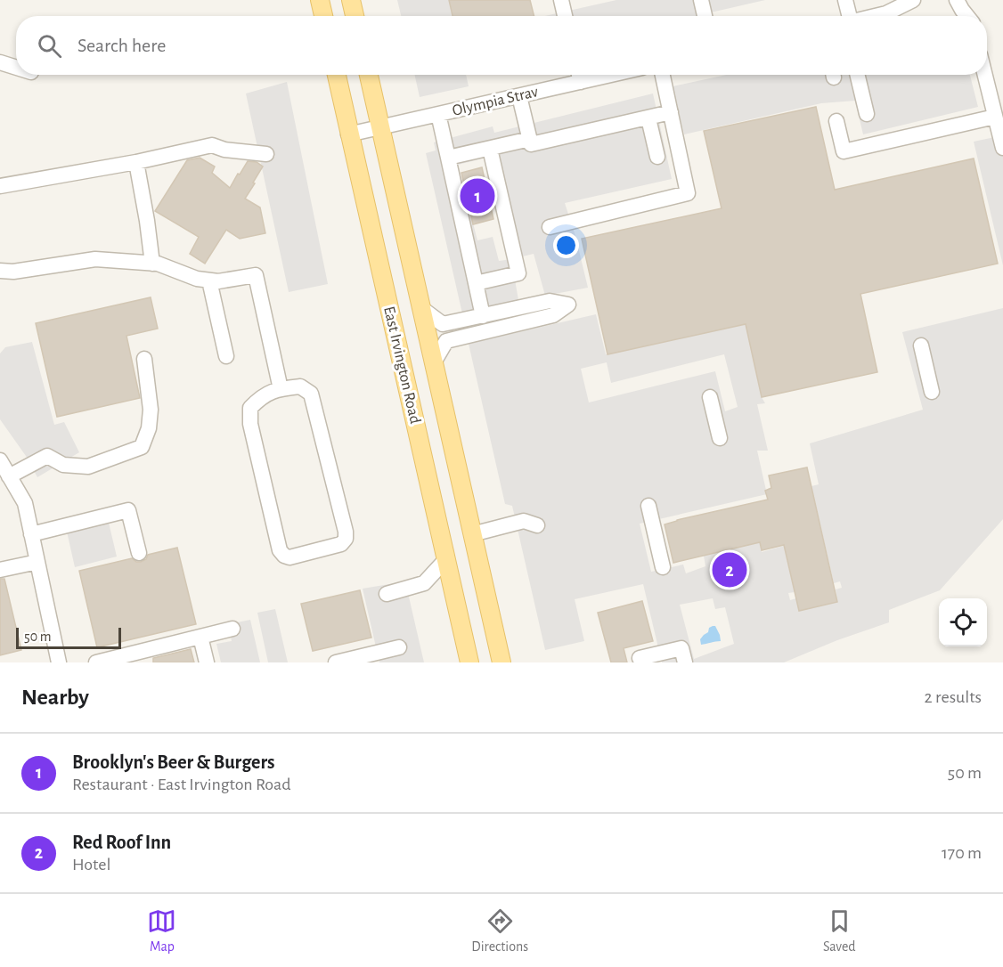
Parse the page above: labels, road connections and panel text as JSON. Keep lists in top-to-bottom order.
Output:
{
  "streets": {
    "main road": ["East Irvington Road"],
    "street": ["Olympia Strav"]
  },
  "crossings": [
    ["Olympia Strav", "East Irvington Road"]
  ],
  "scale_bar": "50 m",
  "page": {
    "search": "Search here",
    "pins": ["1", "2"],
    "scale": "50 m",
    "heading": ["Nearby", "2 results"],
    "list": [
      {
        "mark": "1",
        "name": "Brooklyn's Beer & Burgers",
        "note": "Restaurant · East Irvington Road",
        "value": "50 m"
      },
      {
        "mark": "2",
        "name": "Red Roof Inn",
        "note": "Hotel",
        "value": "170 m"
      }
    ],
    "nav": ["Map", "Directions", "Saved"]
  }
}
